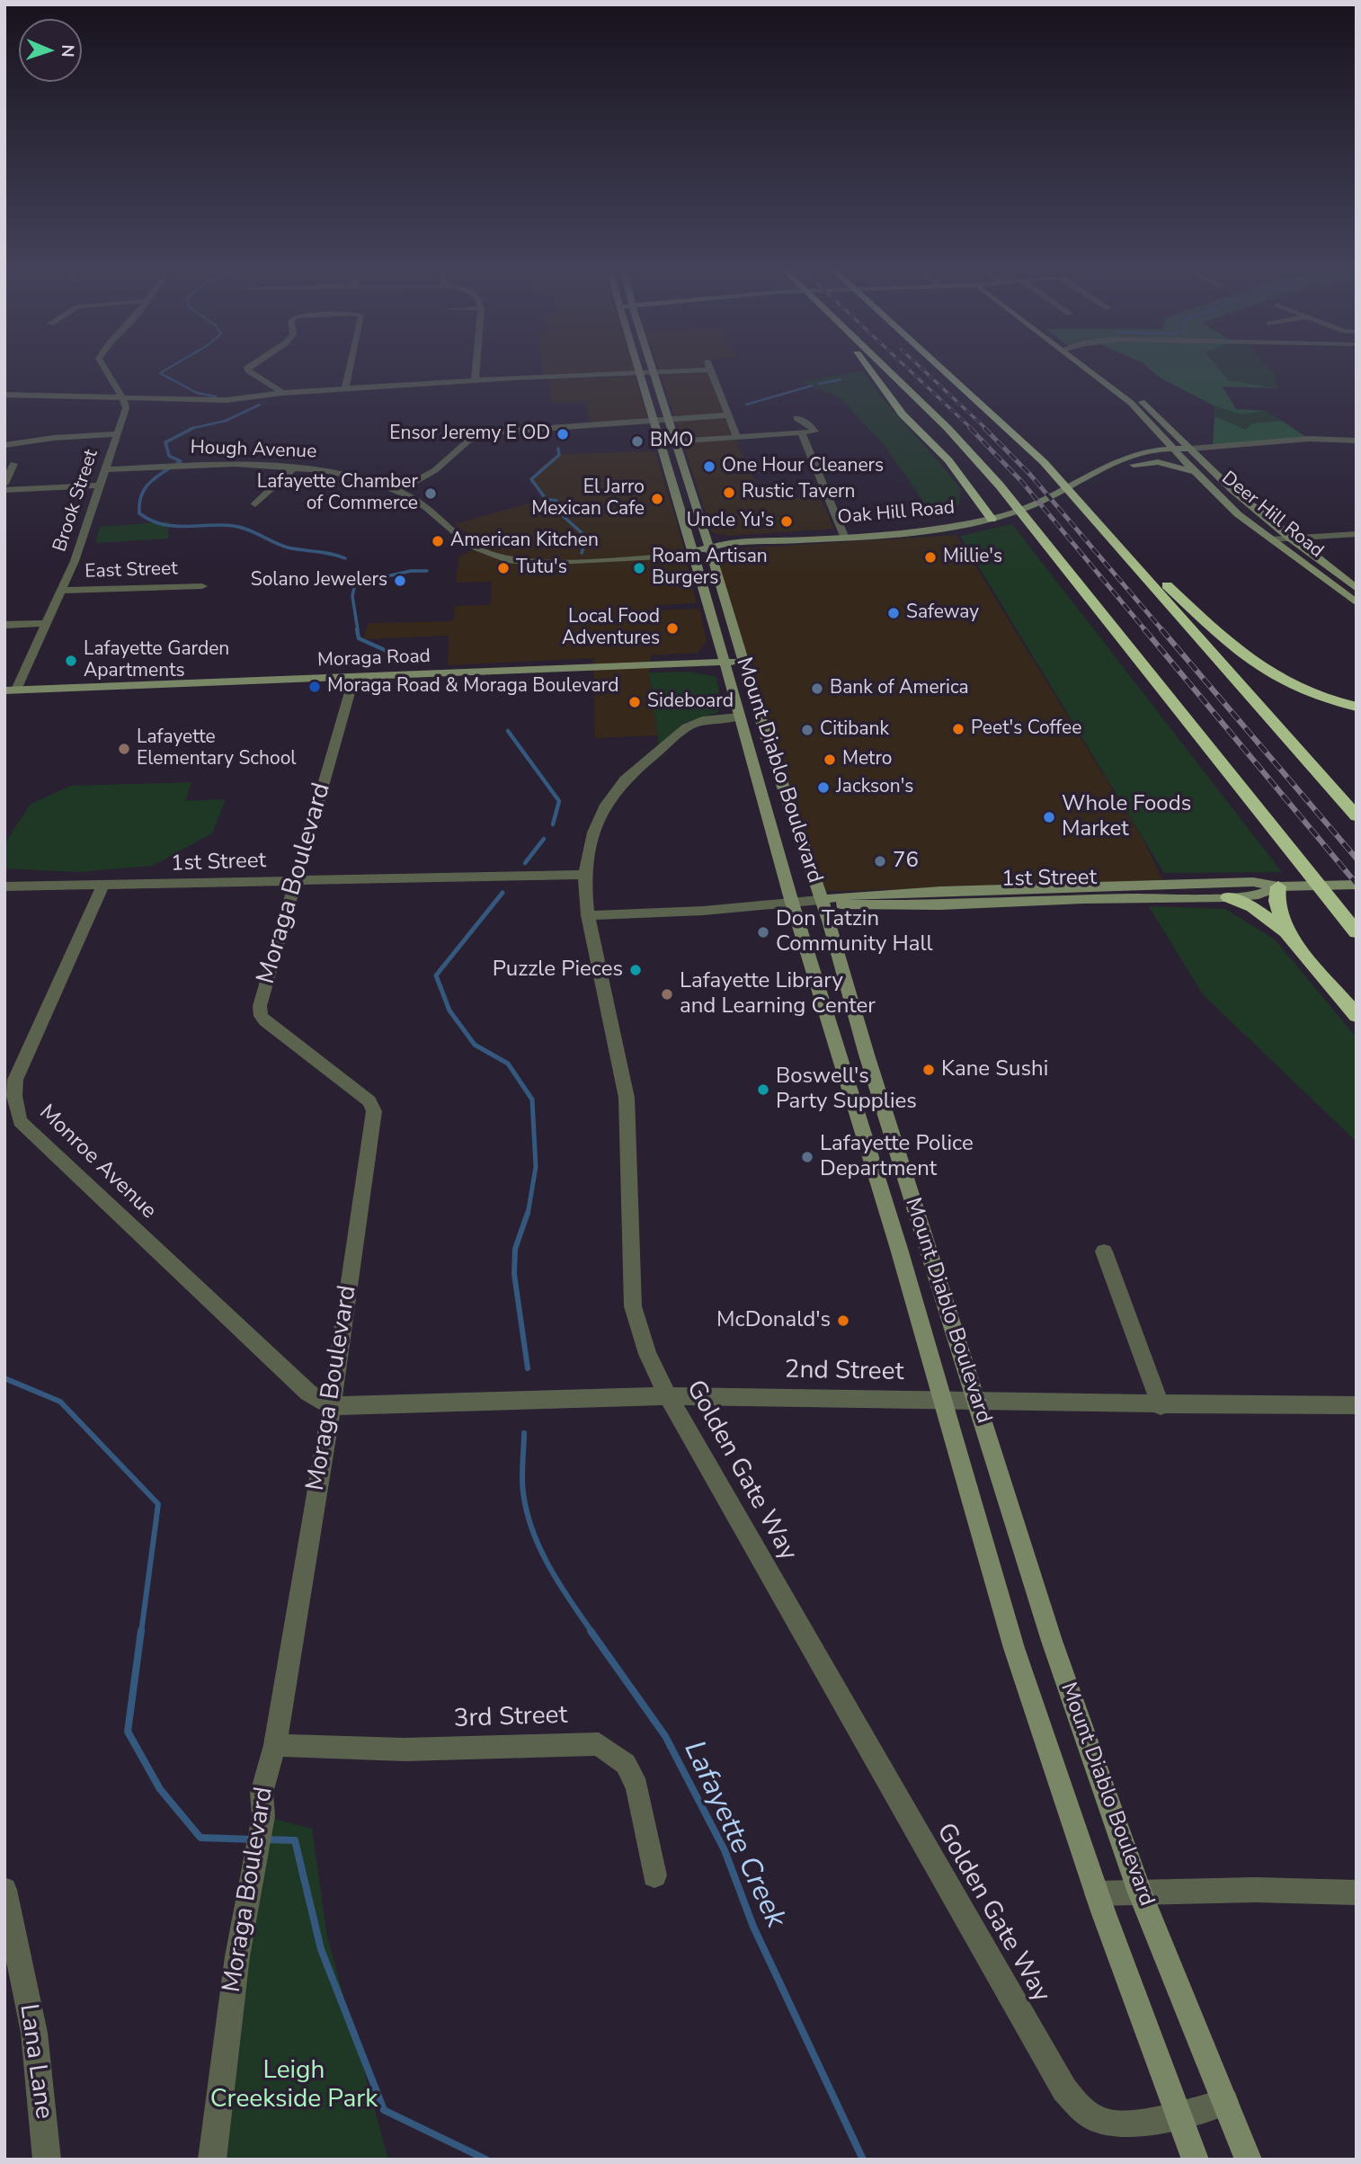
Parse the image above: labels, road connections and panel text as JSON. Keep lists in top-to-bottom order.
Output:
{
  "streets": {
    "main road": [
      "Oak Hill Road",
      "Deer Hill Road",
      "Moraga Road",
      "Mount Diablo Boulevard",
      "1st Street"
    ],
    "street": [
      "Hough Avenue",
      "Brook Street",
      "East Street",
      "Moraga Boulevard",
      "Monroe Avenue",
      "2nd Street",
      "Golden Gate Way",
      "3rd Street",
      "Lana Lane"
    ]
  },
  "crossings": [
    ["Hough Avenue", "Brook Street"],
    ["Hough Avenue", "Oak Hill Road"],
    ["Hough Avenue", "Mount Diablo Boulevard"],
    ["Brook Street", "East Street"],
    ["Brook Street", "Moraga Road"],
    ["Oak Hill Road", "Deer Hill Road"],
    ["Oak Hill Road", "Mount Diablo Boulevard"],
    ["Moraga Road", "Mount Diablo Boulevard"],
    ["Moraga Road", "Moraga Boulevard"],
    ["Mount Diablo Boulevard", "1st Street"],
    ["Mount Diablo Boulevard", "2nd Street"],
    ["Mount Diablo Boulevard", "Golden Gate Way"],
    ["1st Street", "Moraga Boulevard"],
    ["1st Street", "Monroe Avenue"],
    ["1st Street", "Golden Gate Way"],
    ["Moraga Boulevard", "Monroe Avenue"],
    ["Moraga Boulevard", "2nd Street"],
    ["Moraga Boulevard", "3rd Street"],
    ["Monroe Avenue", "2nd Street"],
    ["2nd Street", "Golden Gate Way"]
  ],
  "water": ["Lafayette Creek"],
  "parks": ["Leigh Creekside Park"],
  "places": [
    "Ensor Jeremy E OD",
    "BMO",
    "One Hour Cleaners",
    "Rustic Tavern",
    "Lafayette Chamber of Commerce",
    "El Jarro Mexican Cafe",
    "Uncle Yu's",
    "American Kitchen",
    "Millie's",
    "Tutu's",
    "Roam Artisan Burgers",
    "Solano Jewelers",
    "Safeway",
    "Local Food Adventures",
    "Lafayette Garden Apartments",
    "Moraga Road & Moraga Boulevard",
    "Bank of America",
    "Sideboard",
    "Peet's Coffee",
    "Citibank",
    "Lafayette Elementary School",
    "Metro",
    "Jackson's",
    "Whole Foods Market",
    "76",
    "Don Tatzin Community Hall",
    "Puzzle Pieces",
    "Lafayette Library and Learning Center",
    "Kane Sushi",
    "Boswell's Party Supplies",
    "Lafayette Police Department",
    "McDonald's"
  ],
  "north": "right"
}
